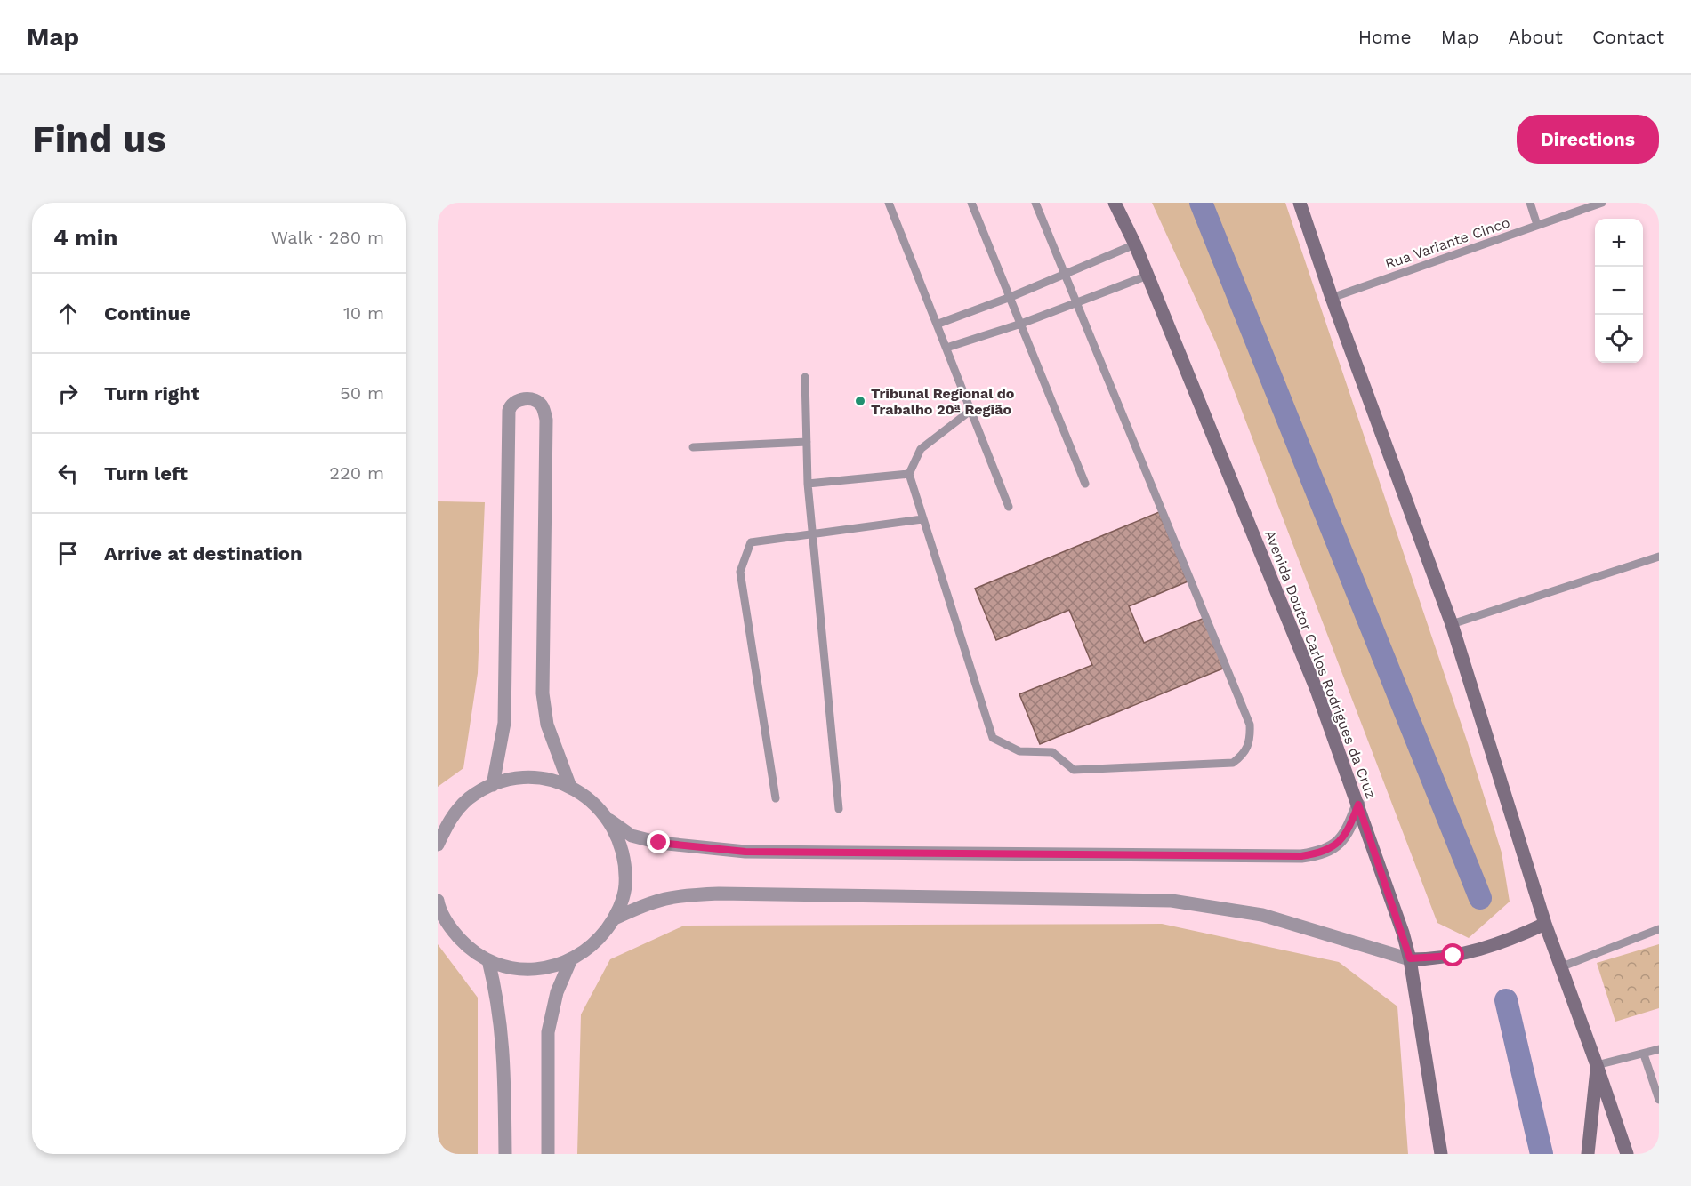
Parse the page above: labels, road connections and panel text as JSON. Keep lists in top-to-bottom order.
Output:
{
  "streets": {
    "main road": ["Avenida Doutor Carlos Rodrigues da Cruz"],
    "lane": ["Rua Variante Cinco"]
  },
  "places": ["Tribunal Regional do Trabalho 20ª Região"],
  "page": {
    "header": "Map",
    "nav": [
      "Home",
      "Map",
      "About",
      "Contact"
    ],
    "buttons": "Directions",
    "title": "Find us",
    "heading": ["4 min", "Walk · 280 m"],
    "map_buttons": ["+", "−"],
    "list": [
      ["Continue", "10 m"],
      ["Turn right", "50 m"],
      ["Turn left", "220 m"],
      "Arrive at destination"
    ]
  }
}
